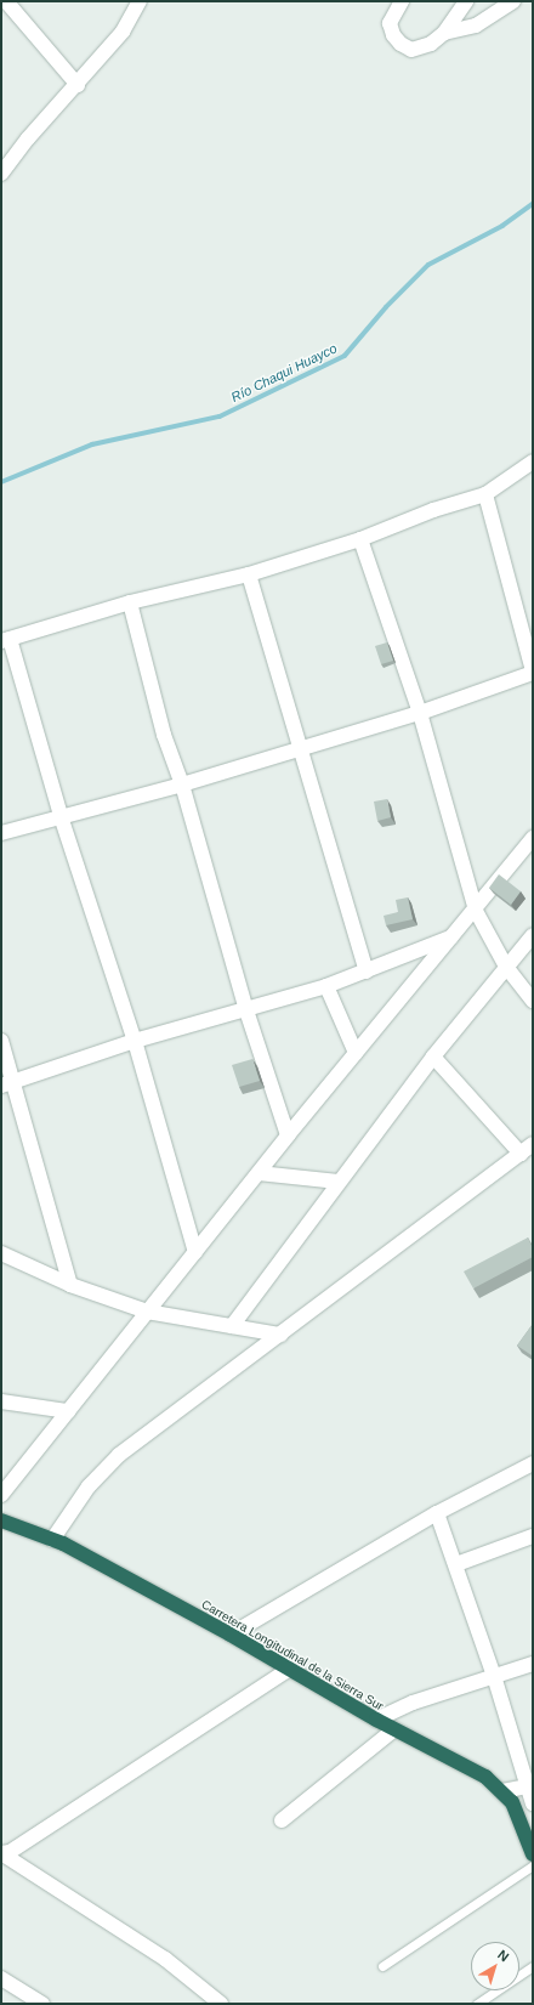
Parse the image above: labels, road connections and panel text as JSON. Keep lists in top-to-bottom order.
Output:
{
  "streets": {
    "highway": ["Carretera Longitudinal de la Sierra Sur"]
  },
  "water": ["Río Chaqui Huayco"],
  "north": "top right"
}
